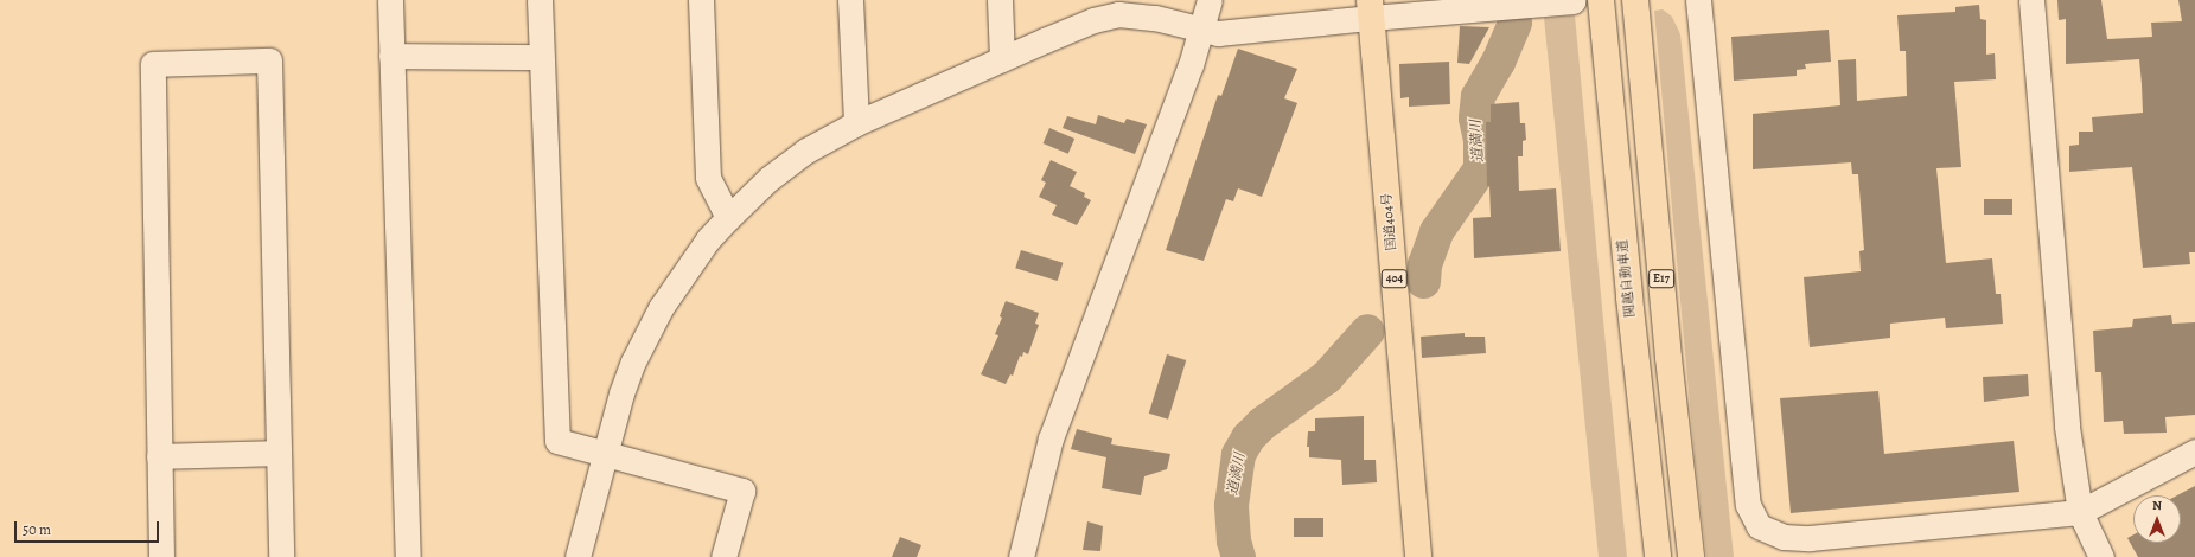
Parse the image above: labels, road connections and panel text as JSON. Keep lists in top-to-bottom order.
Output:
{
  "streets": {
    "highway": [
      "国道404号",
      "404",
      "関越自動車道",
      "E17"
    ]
  },
  "water": ["道満川"],
  "scale_bar": "50 m",
  "north": "top"
}
